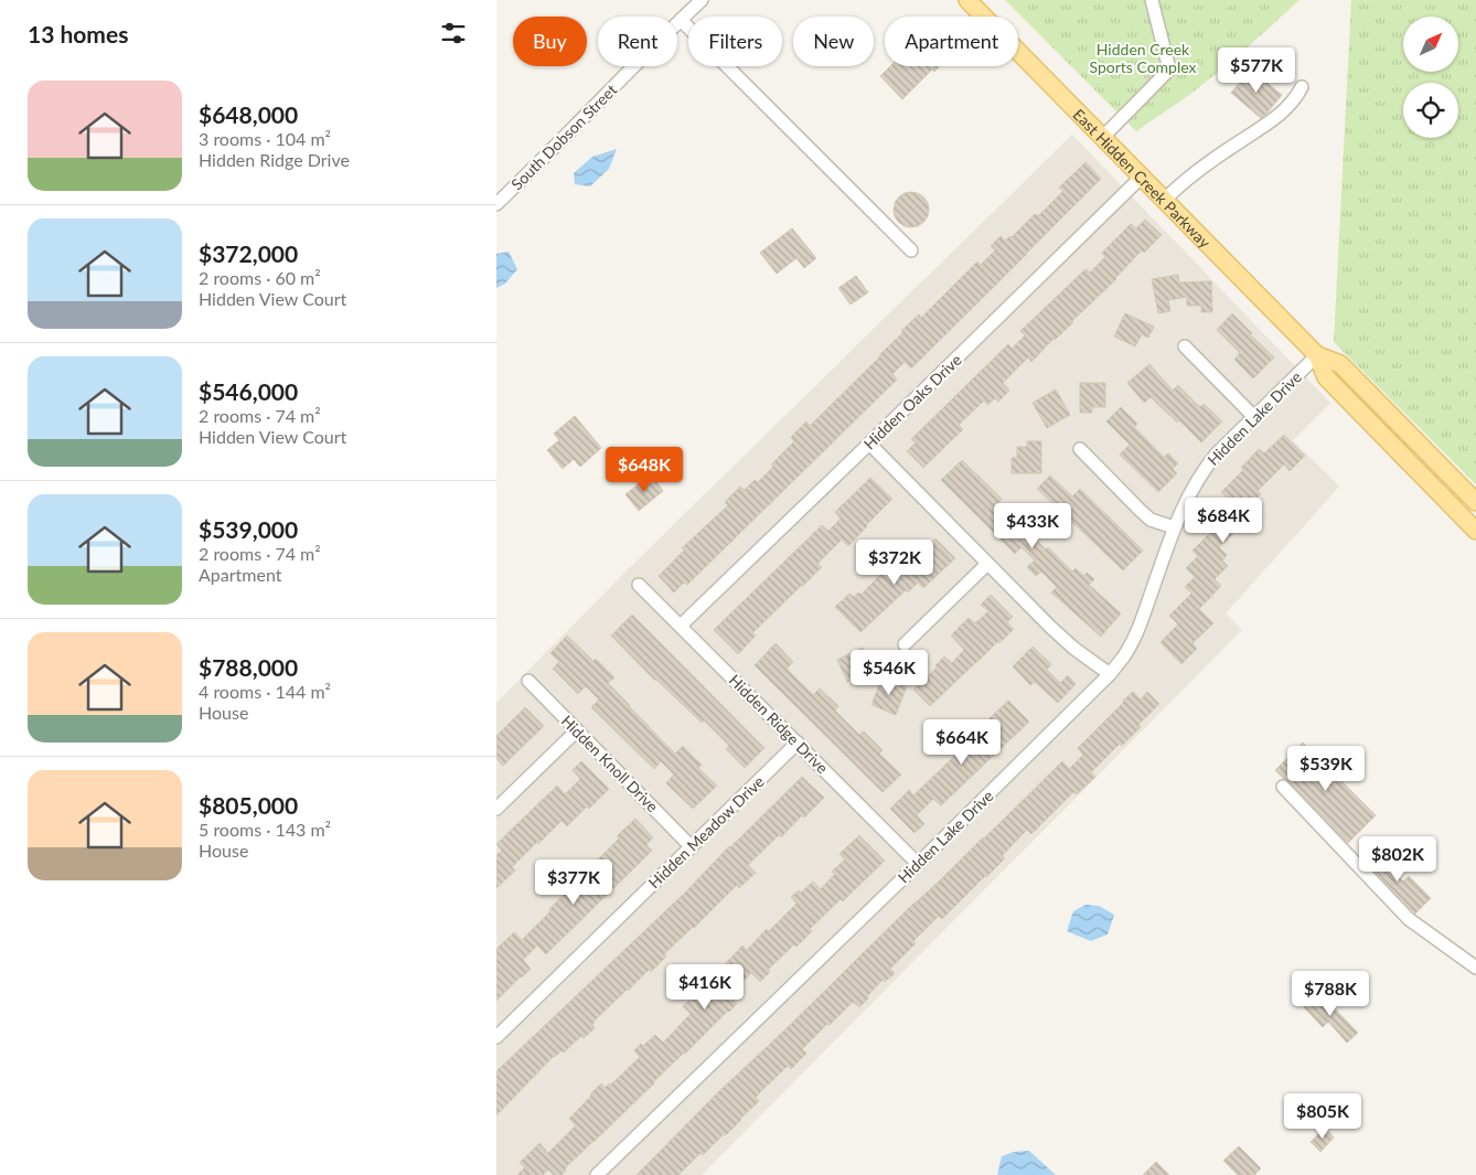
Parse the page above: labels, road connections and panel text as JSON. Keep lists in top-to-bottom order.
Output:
{
  "streets": {
    "main road": ["East Hidden Creek Parkway"],
    "street": [
      "South Dobson Street",
      "Hidden Oaks Drive",
      "Hidden Lake Drive",
      "Hidden Ridge Drive",
      "Hidden Knoll Drive",
      "Hidden Meadow Drive"
    ]
  },
  "crossings": [
    ["East Hidden Creek Parkway", "Hidden Oaks Drive"],
    ["East Hidden Creek Parkway", "Hidden Lake Drive"],
    ["Hidden Oaks Drive", "Hidden Ridge Drive"],
    ["Hidden Lake Drive", "Hidden Ridge Drive"],
    ["Hidden Ridge Drive", "Hidden Meadow Drive"],
    ["Hidden Knoll Drive", "Hidden Meadow Drive"]
  ],
  "parks": ["Hidden Creek Sports Complex"],
  "north": "top right",
  "page": {
    "heading": "13 homes",
    "chip": [
      "Buy",
      "Rent",
      "Filters",
      "New",
      "Apartment"
    ],
    "price": [
      "$577K",
      "$648K",
      "$684K",
      "$433K",
      "$372K",
      "$546K",
      "$664K",
      "$539K",
      "$802K",
      "$377K",
      "$416K",
      "$788K",
      "$805K"
    ],
    "list": [
      {
        "name": "$648,000",
        "note": "3 rooms · 104 m² · Hidden Ridge Drive"
      },
      {
        "name": "$372,000",
        "note": "2 rooms · 60 m² · Hidden View Court"
      },
      {
        "name": "$546,000",
        "note": "2 rooms · 74 m² · Hidden View Court"
      },
      {
        "name": "$539,000",
        "note": "2 rooms · 74 m² · Apartment"
      },
      {
        "name": "$788,000",
        "note": "4 rooms · 144 m² · House"
      },
      {
        "name": "$805,000",
        "note": "5 rooms · 143 m² · House"
      }
    ]
  }
}
